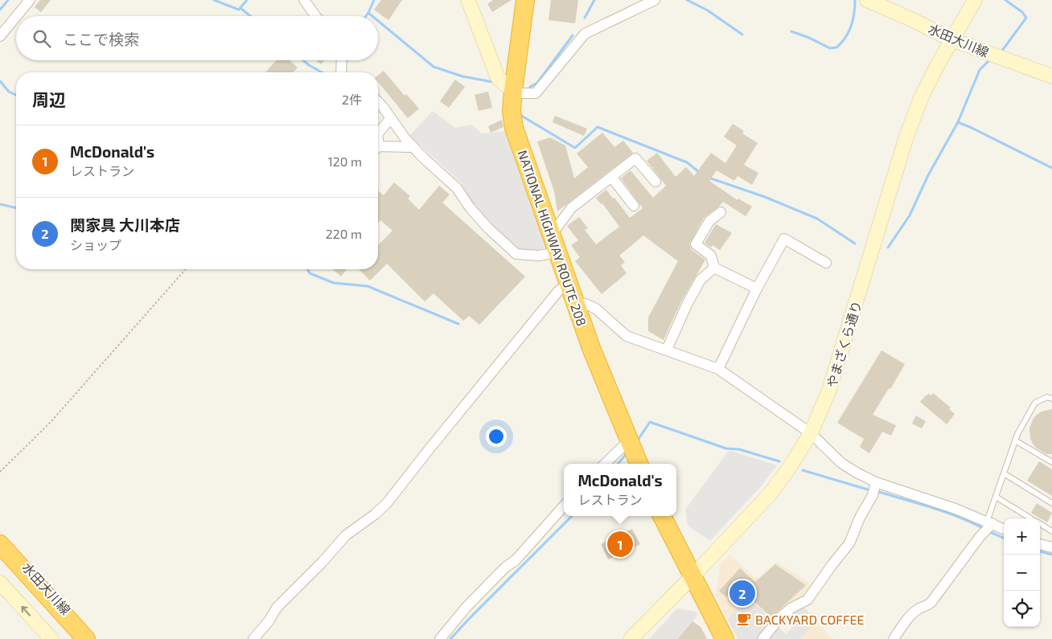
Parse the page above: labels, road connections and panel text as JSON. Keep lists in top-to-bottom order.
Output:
{
  "streets": {
    "highway": ["NATIONAL HIGHWAY ROUTE 208"],
    "street": ["水田大川線", "やまざくら通り"]
  },
  "crossings": [
    ["水田大川線", "やまざくら通り"]
  ],
  "places": {
    "cafe": ["BACKYARD COFFEE"]
  },
  "page": {
    "search": "ここで検索",
    "heading": ["周辺", "2件"],
    "list": [
      {
        "mark": "1",
        "name": "McDonald's",
        "note": "レストラン",
        "value": "120 m"
      },
      {
        "mark": "2",
        "name": "関家具 大川本店",
        "note": "ショップ",
        "value": "220 m"
      }
    ],
    "popup": ["McDonald's", "レストラン"],
    "map_buttons": ["+", "−"],
    "pins": ["1", "2"]
  }
}
